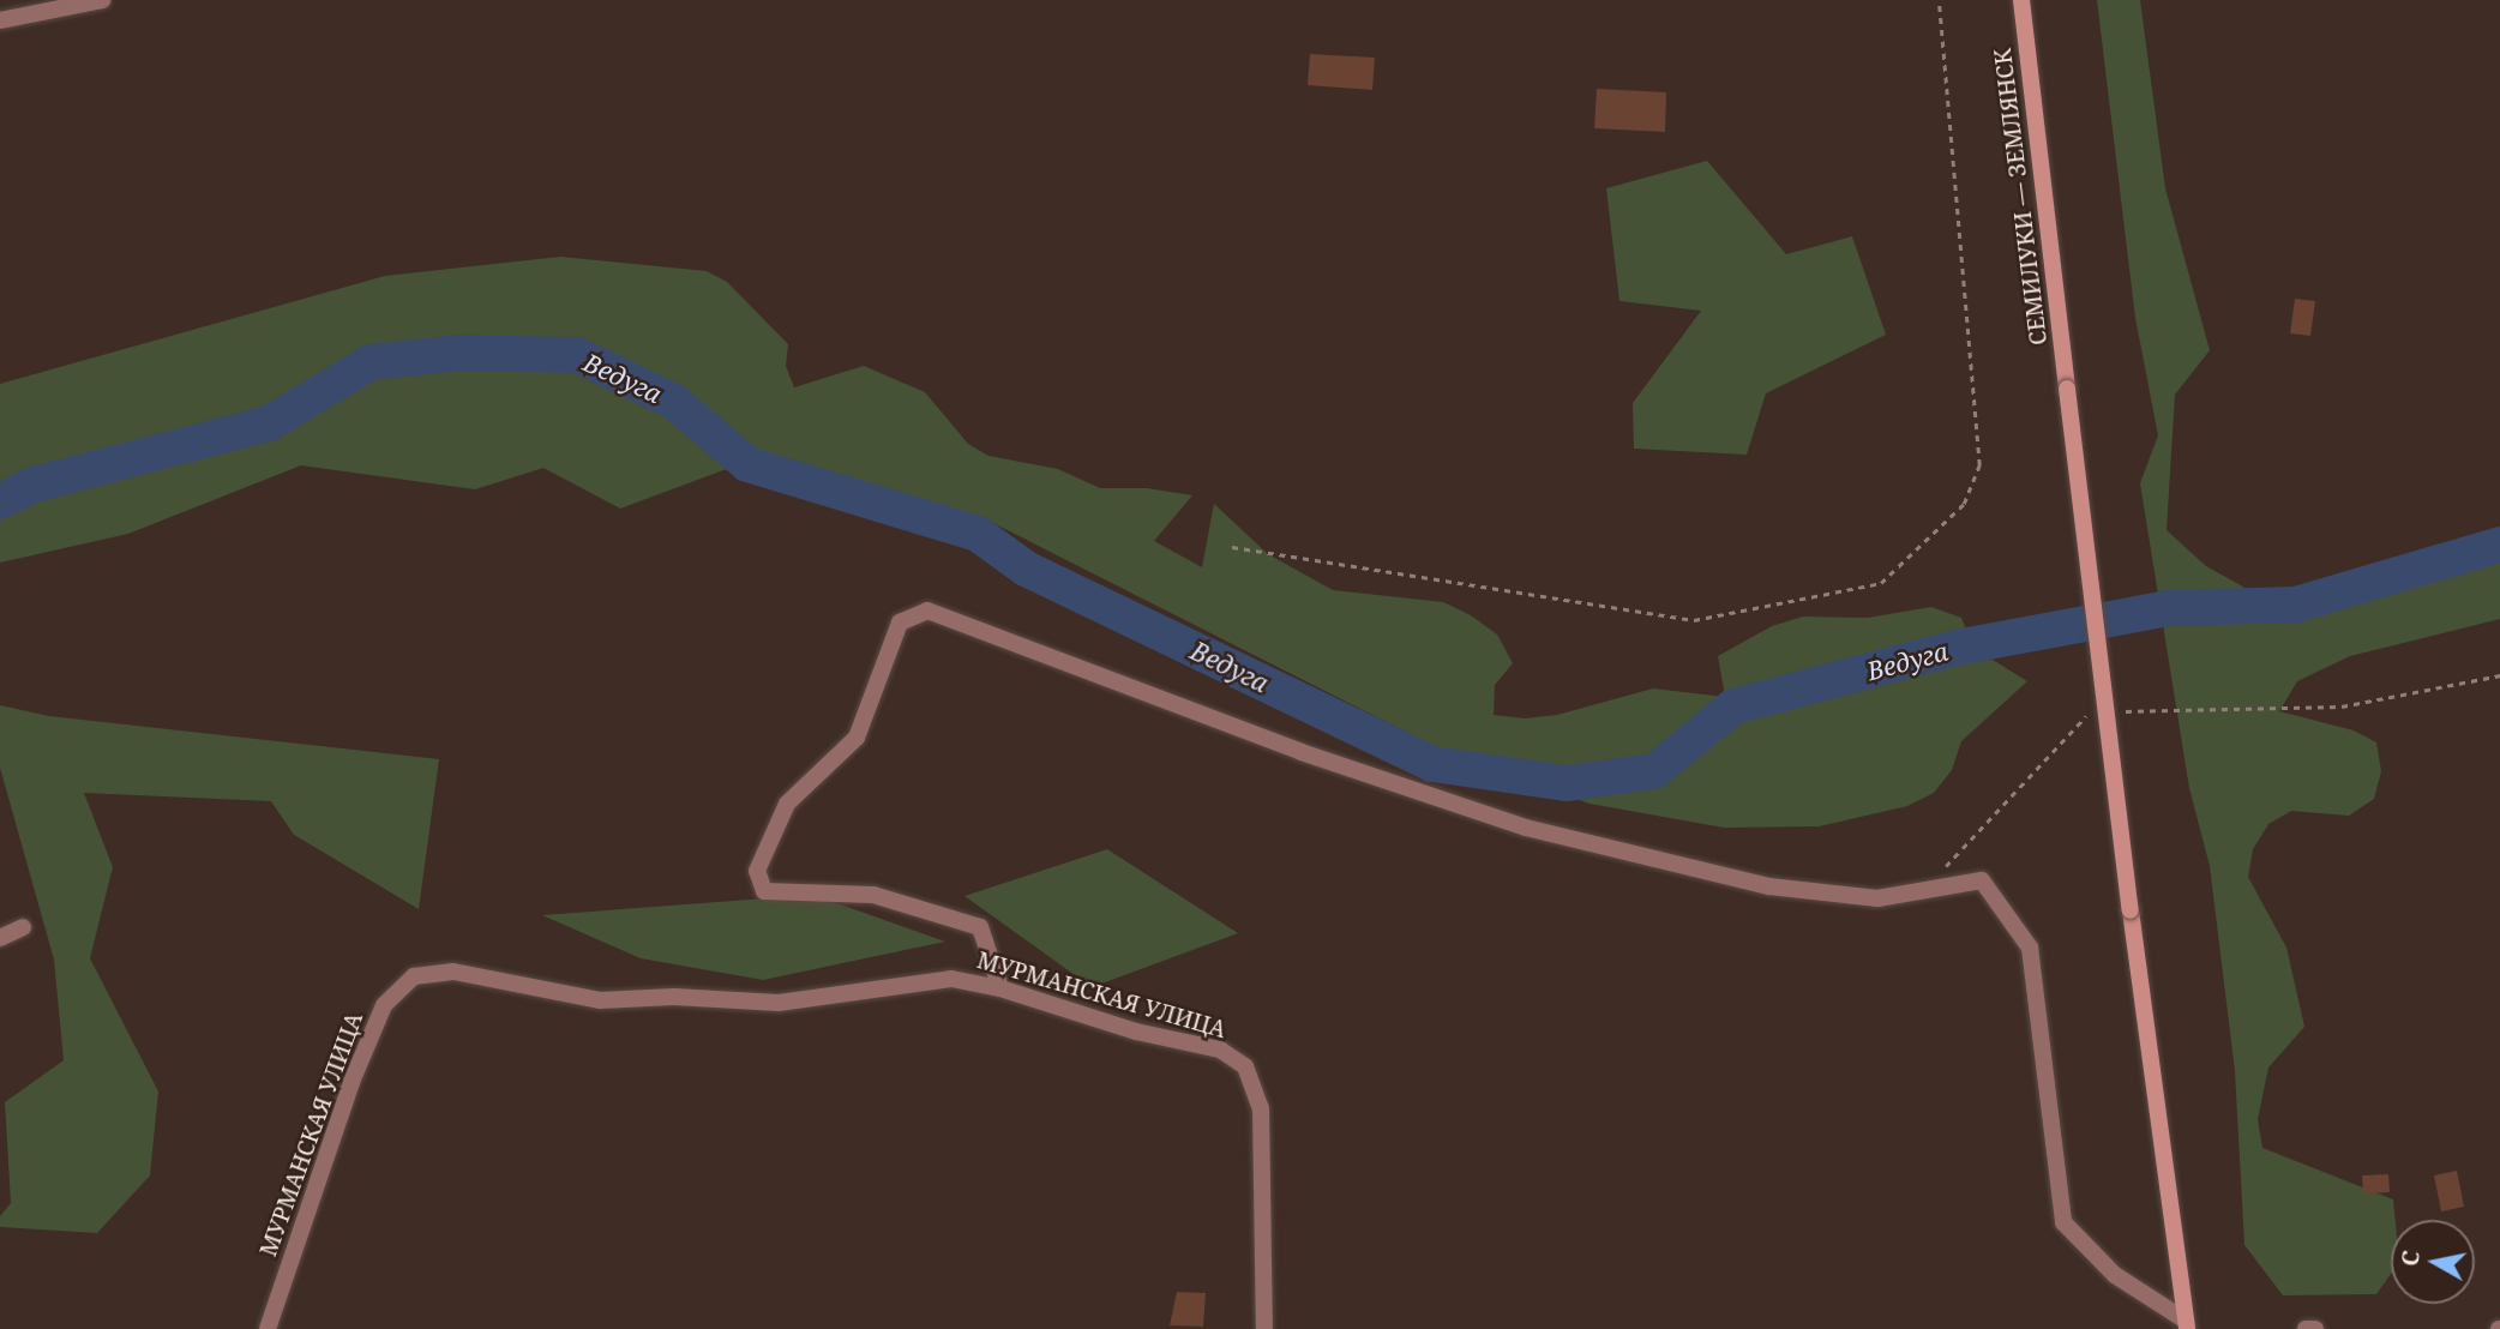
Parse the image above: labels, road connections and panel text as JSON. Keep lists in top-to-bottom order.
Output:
{
  "streets": {
    "main road": ["СЕМИЛУКИ — ЗЕМЛЯНСК"],
    "street": ["МУРМАНСКАЯ УЛИЦА"]
  },
  "water": ["Ведуга"],
  "north": "left"
}
